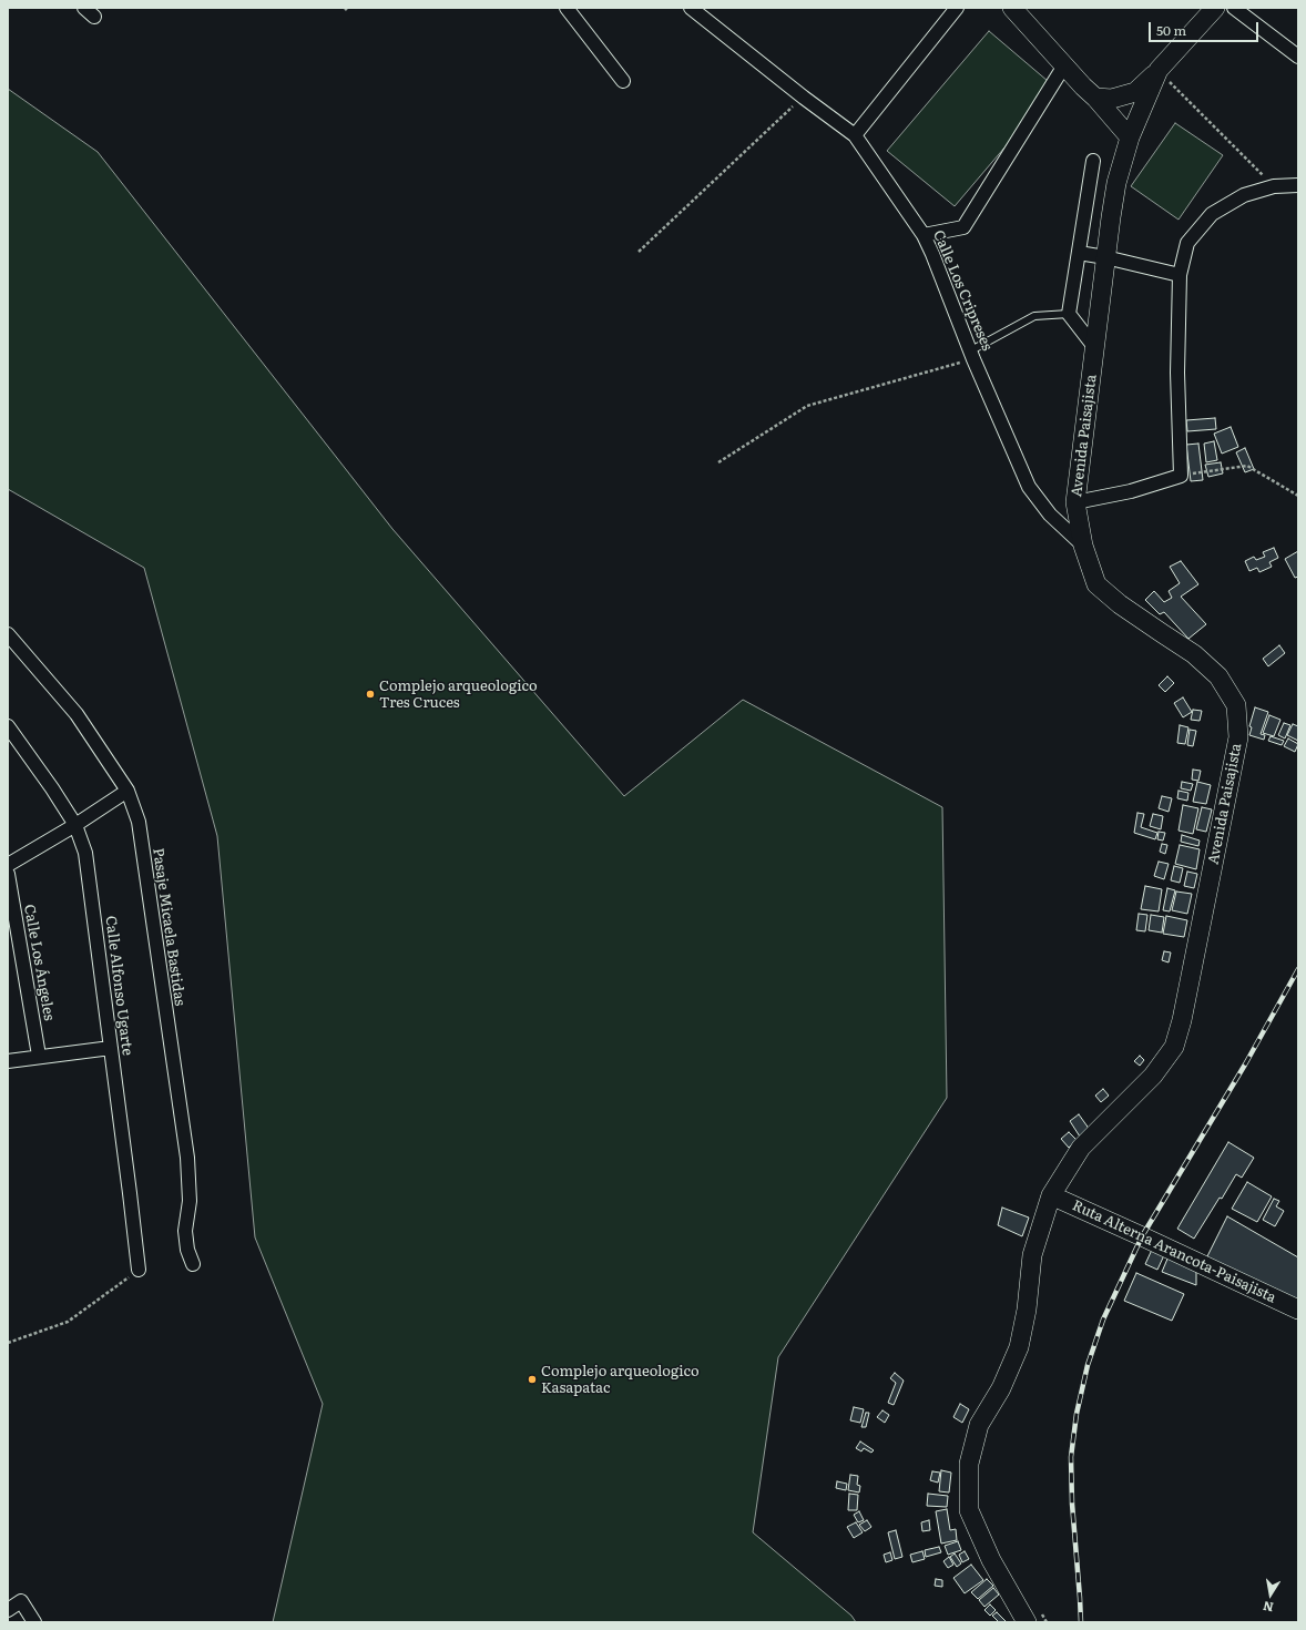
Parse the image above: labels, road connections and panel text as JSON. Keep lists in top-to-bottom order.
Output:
{
  "streets": {
    "main road": ["Avenida Paisajista", "Ruta Alterna Arancota-Paisajista"],
    "street": [
      "Calle Los Cripreses",
      "Pasaje Micaela Bastidas",
      "Calle Los Ángeles",
      "Calle Alfonso Ugarte"
    ]
  },
  "crossings": [
    ["Calle Los Cripreses", "Avenida Paisajista"],
    ["Avenida Paisajista", "Ruta Alterna Arancota-Paisajista"]
  ],
  "places": ["Complejo arqueologico Tres Cruces", "Complejo arqueologico Kasapatac"],
  "scale_bar": "50 m",
  "north": "bottom"
}
